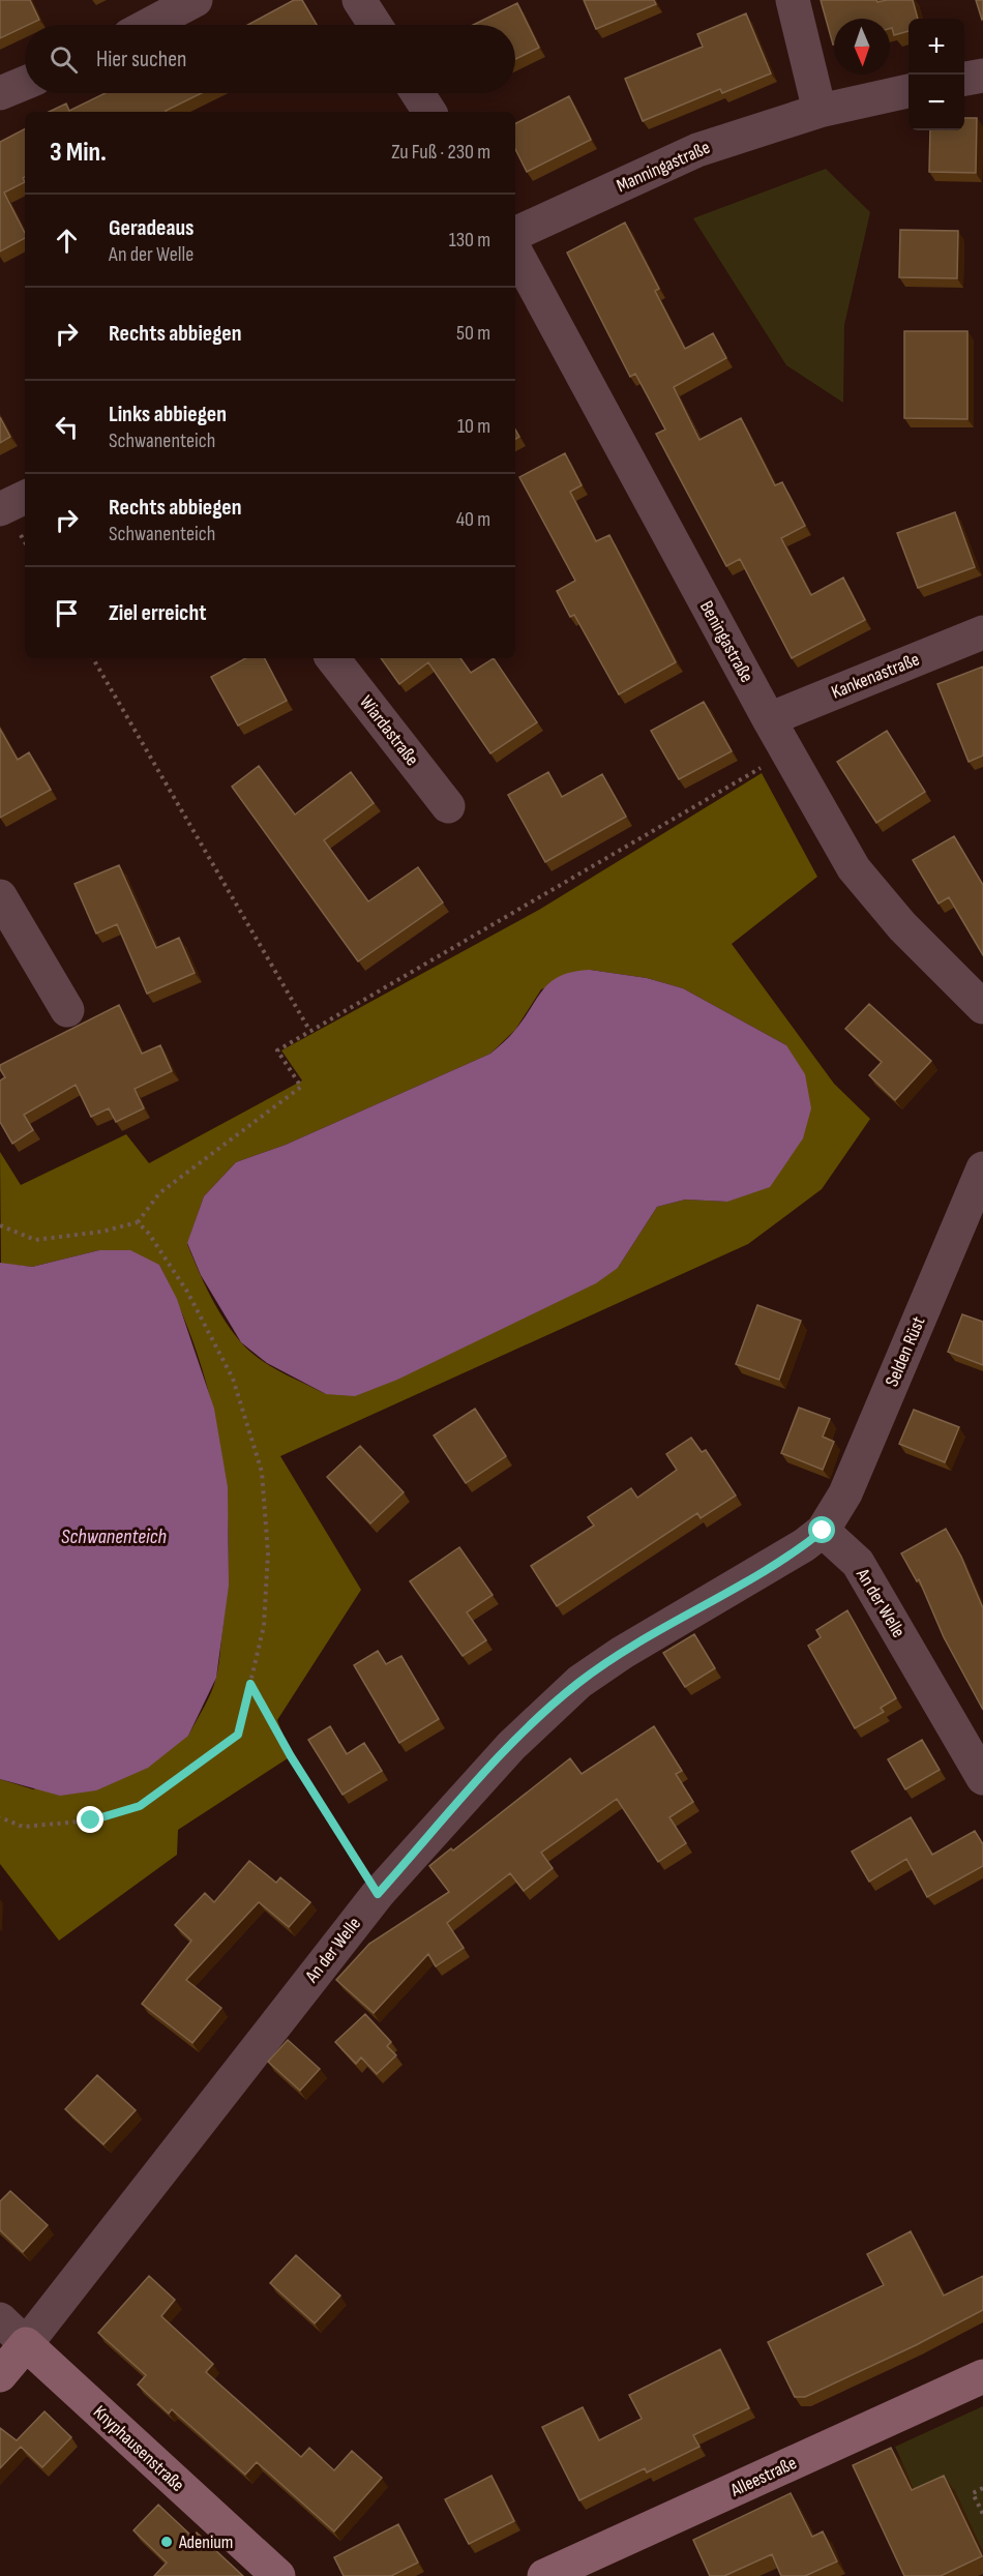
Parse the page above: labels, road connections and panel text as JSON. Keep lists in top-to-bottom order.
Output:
{
  "streets": {
    "main road": ["Knyphausenstraße", "Alleestraße"],
    "street": [
      "Manningastraße",
      "Beningastraße",
      "Kankenastraße",
      "Wiardastraße",
      "Selden Rüst",
      "An der Welle"
    ]
  },
  "crossings": [
    ["Beningastraße", "Kankenastraße"],
    ["Selden Rüst", "An der Welle"],
    ["An der Welle", "Knyphausenstraße"]
  ],
  "water": ["Schwanenteich"],
  "places": ["Adenium"],
  "north": "bottom",
  "page": {
    "map_buttons": ["+", "−"],
    "search": "Hier suchen",
    "heading": ["3 Min.", "Zu Fuß · 230 m"],
    "list": [
      ["Geradeaus", "An der Welle", "130 m"],
      ["Rechts abbiegen", "50 m"],
      ["Links abbiegen", "Schwanenteich", "10 m"],
      ["Rechts abbiegen", "Schwanenteich", "40 m"],
      "Ziel erreicht"
    ]
  }
}
